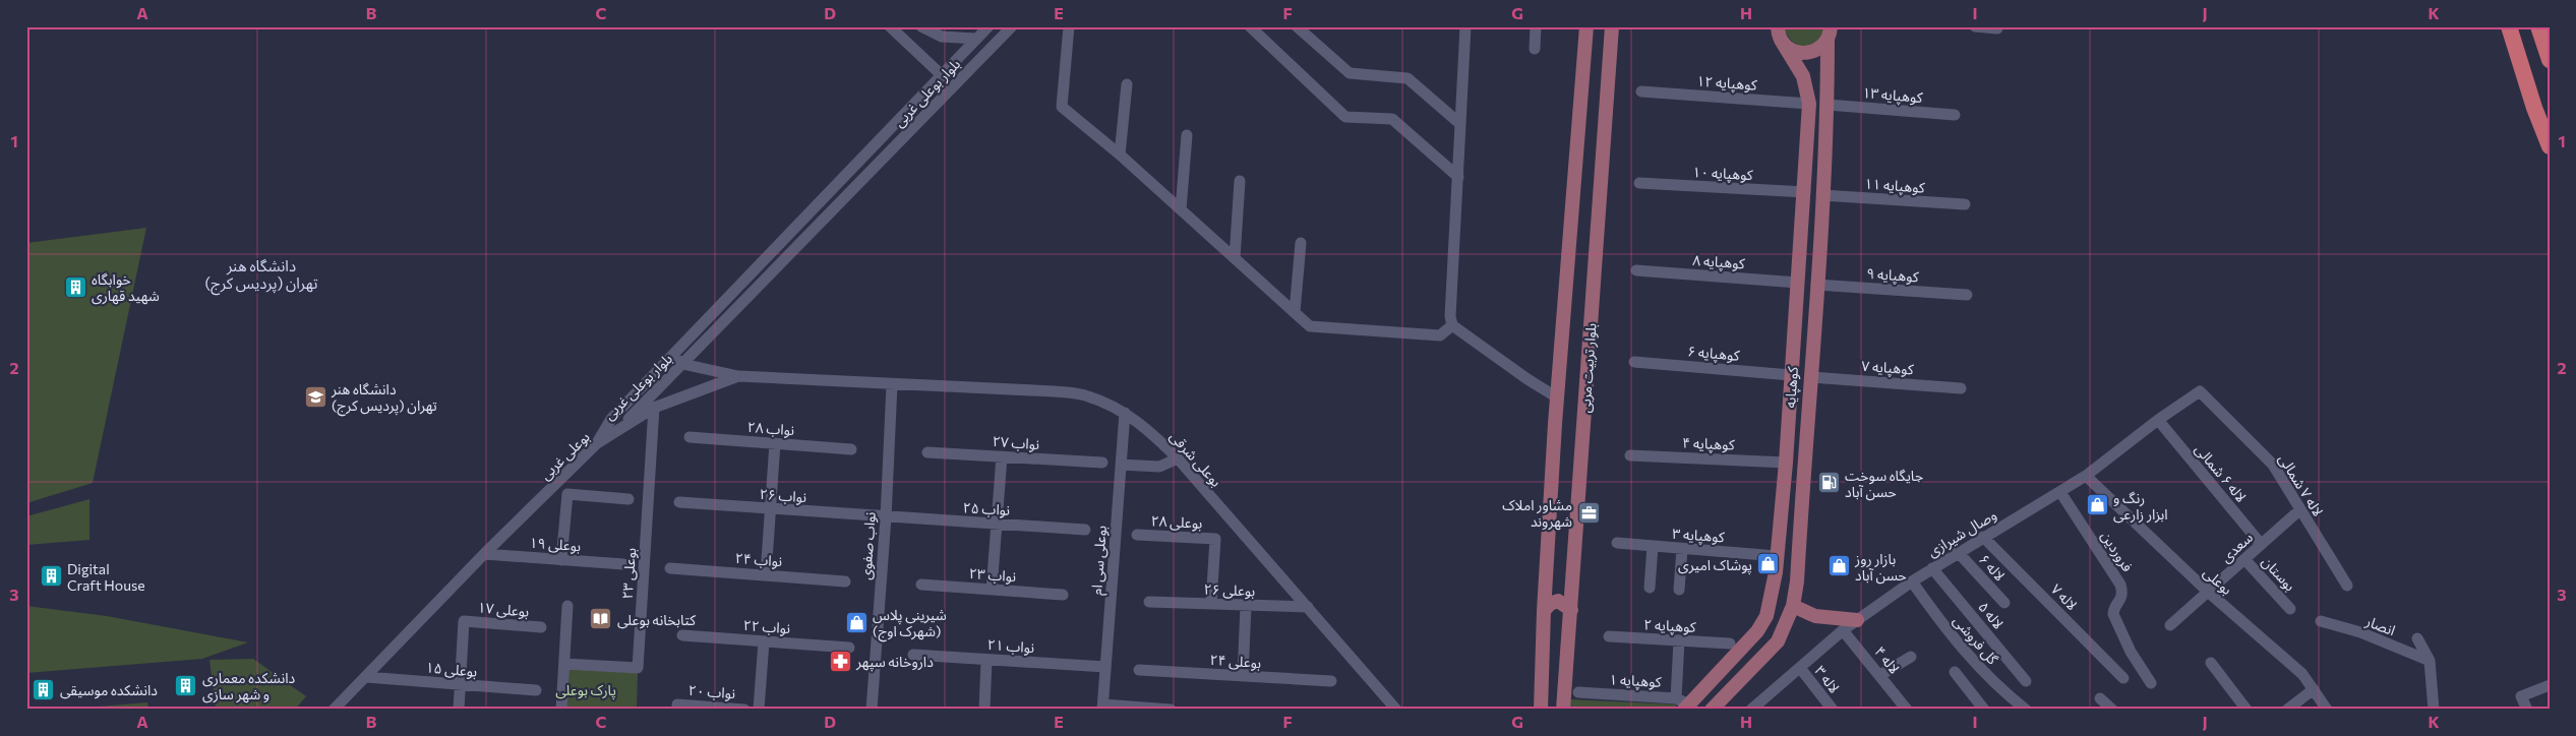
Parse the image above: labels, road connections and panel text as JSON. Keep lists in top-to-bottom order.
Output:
{
  "streets": {
    "main road": ["بلوار تربیت مربی", "کوهپایه"],
    "street": [
      "کوهپایه ۱۲",
      "بلوار بوعلی غربی",
      "کوهپایه ۱۳",
      "کوهپایه ۱۰",
      "کوهپایه ۱۱",
      "کوهپایه ۸",
      "کوهپایه ۹",
      "کوهپایه ۶",
      "کوهپایه ۷",
      "نواب ۲۸",
      "نواب ۲۷",
      "کوهپایه ۴",
      "بوعلی غربی",
      "بوعلی شرقی",
      "لاله ۶ شمالی",
      "لاله ۷ شمالی",
      "نواب ۲۶",
      "نواب ۲۵",
      "بوعلی ۲۸",
      "وصال شیرازی",
      "کوهپایه ۳",
      "بوعلی ۱۹",
      "نواب صفوی",
      "سعدی",
      "فروردین",
      "نواب ۲۴",
      "بوعلی سی ام",
      "لاله ۶",
      "بوعلی ۲۳",
      "بوستان",
      "نواب ۲۳",
      "بوعلی",
      "بوعلی ۲۶",
      "لاله ۷",
      "بوعلی ۱۷",
      "لاله ۵",
      "کوهپایه ۲",
      "انصار",
      "نواب ۲۲",
      "گل فروشی",
      "نواب ۲۱",
      "لاله ۴",
      "بوعلی ۲۴",
      "بوعلی ۱۵",
      "لاله ۳",
      "کوهپایه ۱",
      "نواب ۲۰"
    ]
  },
  "crossings": [
    ["کوهپایه ۱۲", "کوهپایه"],
    ["بلوار بوعلی غربی", "بوعلی غربی"],
    ["کوهپایه ۱۳", "کوهپایه"],
    ["کوهپایه ۱۰", "کوهپایه"],
    ["کوهپایه ۱۱", "کوهپایه"],
    ["کوهپایه ۸", "کوهپایه"],
    ["کوهپایه ۹", "کوهپایه"],
    ["کوهپایه ۶", "کوهپایه"],
    ["کوهپایه ۷", "کوهپایه"],
    ["کوهپایه", "کوهپایه ۴"],
    ["کوهپایه", "کوهپایه ۳"],
    ["کوهپایه", "کوهپایه ۱"],
    ["بوعلی غربی", "بوعلی شرقی"],
    ["بوعلی غربی", "بوعلی ۱۹"],
    ["بوعلی غربی", "نواب صفوی"],
    ["بوعلی غربی", "بوعلی ۲۳"],
    ["بوعلی غربی", "بوعلی ۱۵"],
    ["بوعلی شرقی", "نواب صفوی"],
    ["بوعلی شرقی", "بوعلی سی ام"],
    ["بوعلی شرقی", "بوعلی ۲۶"],
    ["لاله ۶ شمالی", "وصال شیرازی"],
    ["لاله ۶ شمالی", "سعدی"],
    ["لاله ۷ شمالی", "وصال شیرازی"],
    ["لاله ۷ شمالی", "سعدی"],
    ["نواب ۲۶", "نواب ۲۵"],
    ["نواب ۲۶", "نواب صفوی"],
    ["نواب ۲۵", "نواب صفوی"],
    ["بوعلی ۲۸", "بوعلی ۲۶"],
    ["وصال شیرازی", "فروردین"],
    ["وصال شیرازی", "لاله ۶"],
    ["وصال شیرازی", "بوعلی"],
    ["وصال شیرازی", "لاله ۷"],
    ["وصال شیرازی", "لاله ۵"],
    ["وصال شیرازی", "گل فروشی"],
    ["وصال شیرازی", "لاله ۴"],
    ["وصال شیرازی", "لاله ۳"],
    ["سعدی", "بوستان"],
    ["سعدی", "بوعلی"],
    ["بوعلی سی ام", "نواب ۲۱"],
    ["بوعلی ۱۷", "بوعلی ۱۵"]
  ],
  "districts": ["دانشگاه هنر تهران (پردیس کرج)"],
  "parks": ["پارک بوعلی"],
  "places": {
    "building": [
      "خوابگاه شهید قهاری",
      "Digital Craft House",
      "دانشکده معماری و شهر سازی",
      "دانشکده موسیقی"
    ],
    "school or university": ["دانشگاه هنر تهران (پردیس کرج)"],
    "fuel station": ["جایگاه سوخت حسن آباد"],
    "shop": [
      "رنگ و ابزار زارعی",
      "پوشاک امیری",
      "بازار روز حسن آباد",
      "شیرینی پلاس (شهرک اوج)"
    ],
    "office": ["مشاور املاک شهروند"],
    "library": ["کتابخانه بوعلی"],
    "pharmacy": ["داروخانه سپهر"]
  },
  "grid": {
    "columns": [
      "A",
      "B",
      "C",
      "D",
      "E",
      "F",
      "G",
      "H",
      "I",
      "J",
      "K"
    ],
    "rows": ["1", "2", "3"]
  }
}
